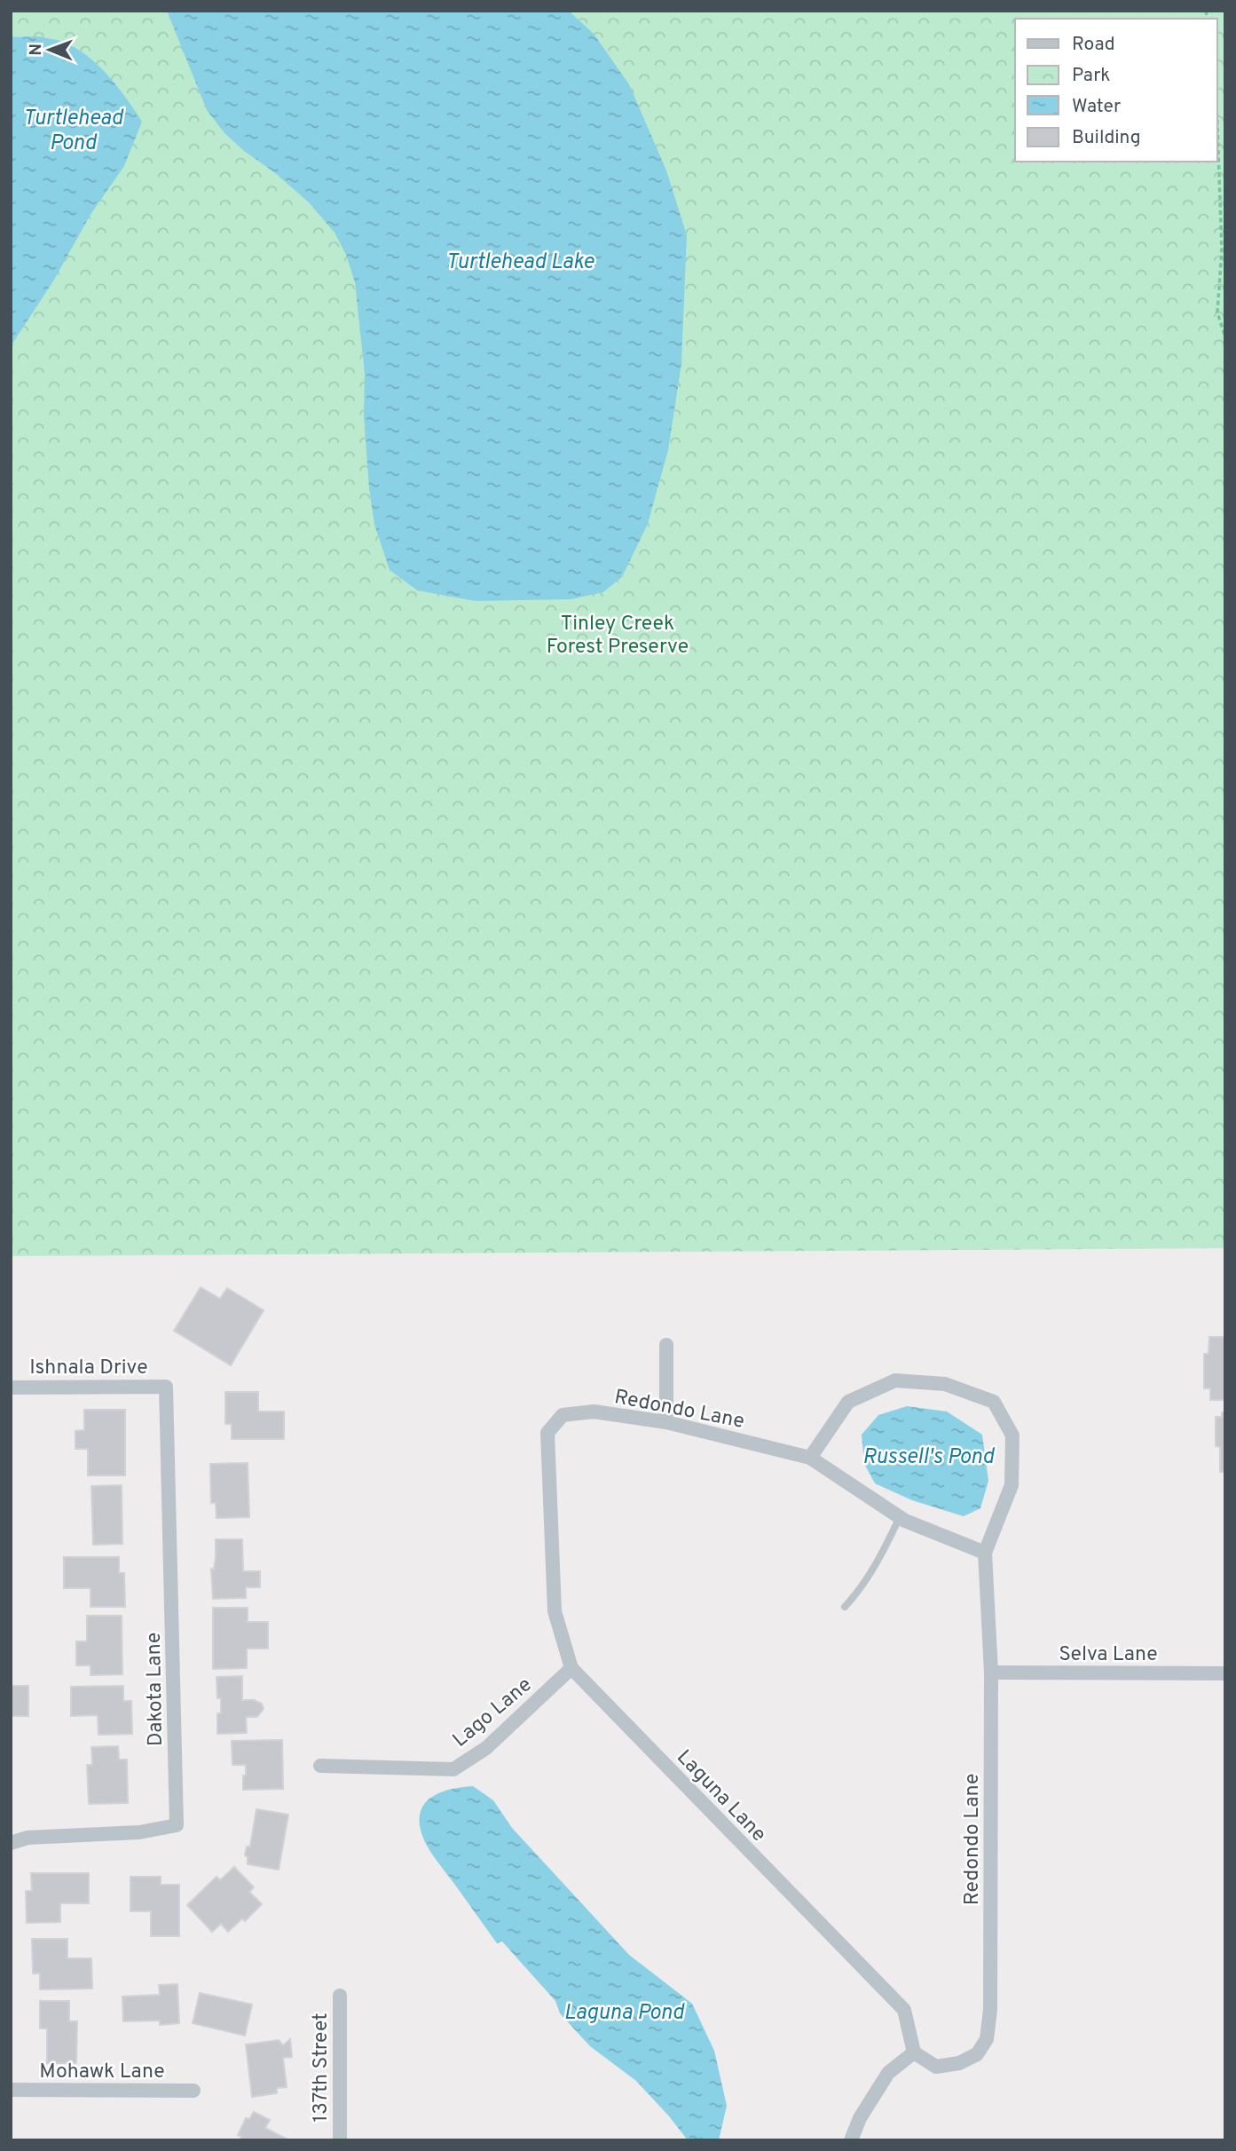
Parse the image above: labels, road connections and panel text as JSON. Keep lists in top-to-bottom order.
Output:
{
  "streets": {
    "street": [
      "Ishnala Drive",
      "Redondo Lane",
      "Selva Lane",
      "Dakota Lane",
      "Lago Lane",
      "Laguna Lane",
      "137th Street",
      "Mohawk Lane"
    ]
  },
  "crossings": [
    ["Ishnala Drive", "Dakota Lane"],
    ["Redondo Lane", "Selva Lane"],
    ["Redondo Lane", "Laguna Lane"],
    ["Lago Lane", "Laguna Lane"]
  ],
  "water": [
    "Turtlehead Pond",
    "Turtlehead Lake",
    "Russell's Pond",
    "Laguna Pond"
  ],
  "parks": ["Tinley Creek Forest Preserve"],
  "legend": [
    "Road",
    "Park",
    "Water",
    "Building"
  ],
  "north": "left"
}
